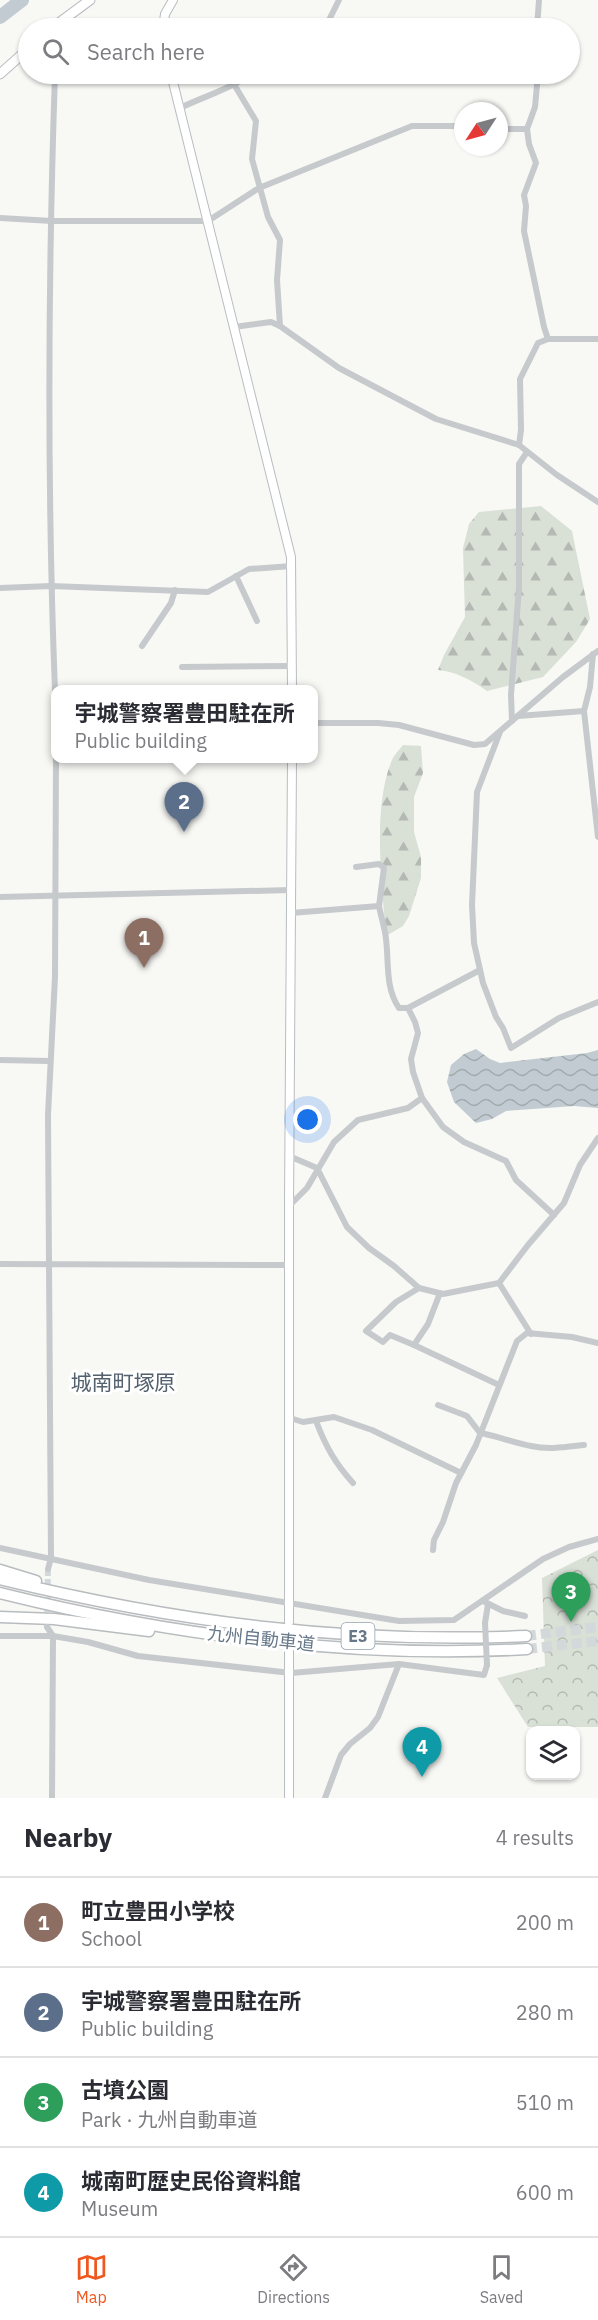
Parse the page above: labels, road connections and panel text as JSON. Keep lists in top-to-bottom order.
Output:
{
  "streets": {
    "highway": ["E3", "九州自動車道"]
  },
  "districts": ["城南町塚原"],
  "north": "bottom left",
  "page": {
    "search": "Search here",
    "popup": ["宇城警察署豊田駐在所", "Public building"],
    "pins": [
      "2",
      "1",
      "3",
      "4"
    ],
    "heading": ["Nearby", "4 results"],
    "list": [
      {
        "mark": "1",
        "name": "町立豊田小学校",
        "note": "School",
        "value": "200 m"
      },
      {
        "mark": "2",
        "name": "宇城警察署豊田駐在所",
        "note": "Public building",
        "value": "280 m"
      },
      {
        "mark": "3",
        "name": "古墳公園",
        "note": "Park · 九州自動車道",
        "value": "510 m"
      },
      {
        "mark": "4",
        "name": "城南町歴史民俗資料館",
        "note": "Museum",
        "value": "600 m"
      }
    ],
    "nav": ["Map", "Directions", "Saved"]
  }
}
